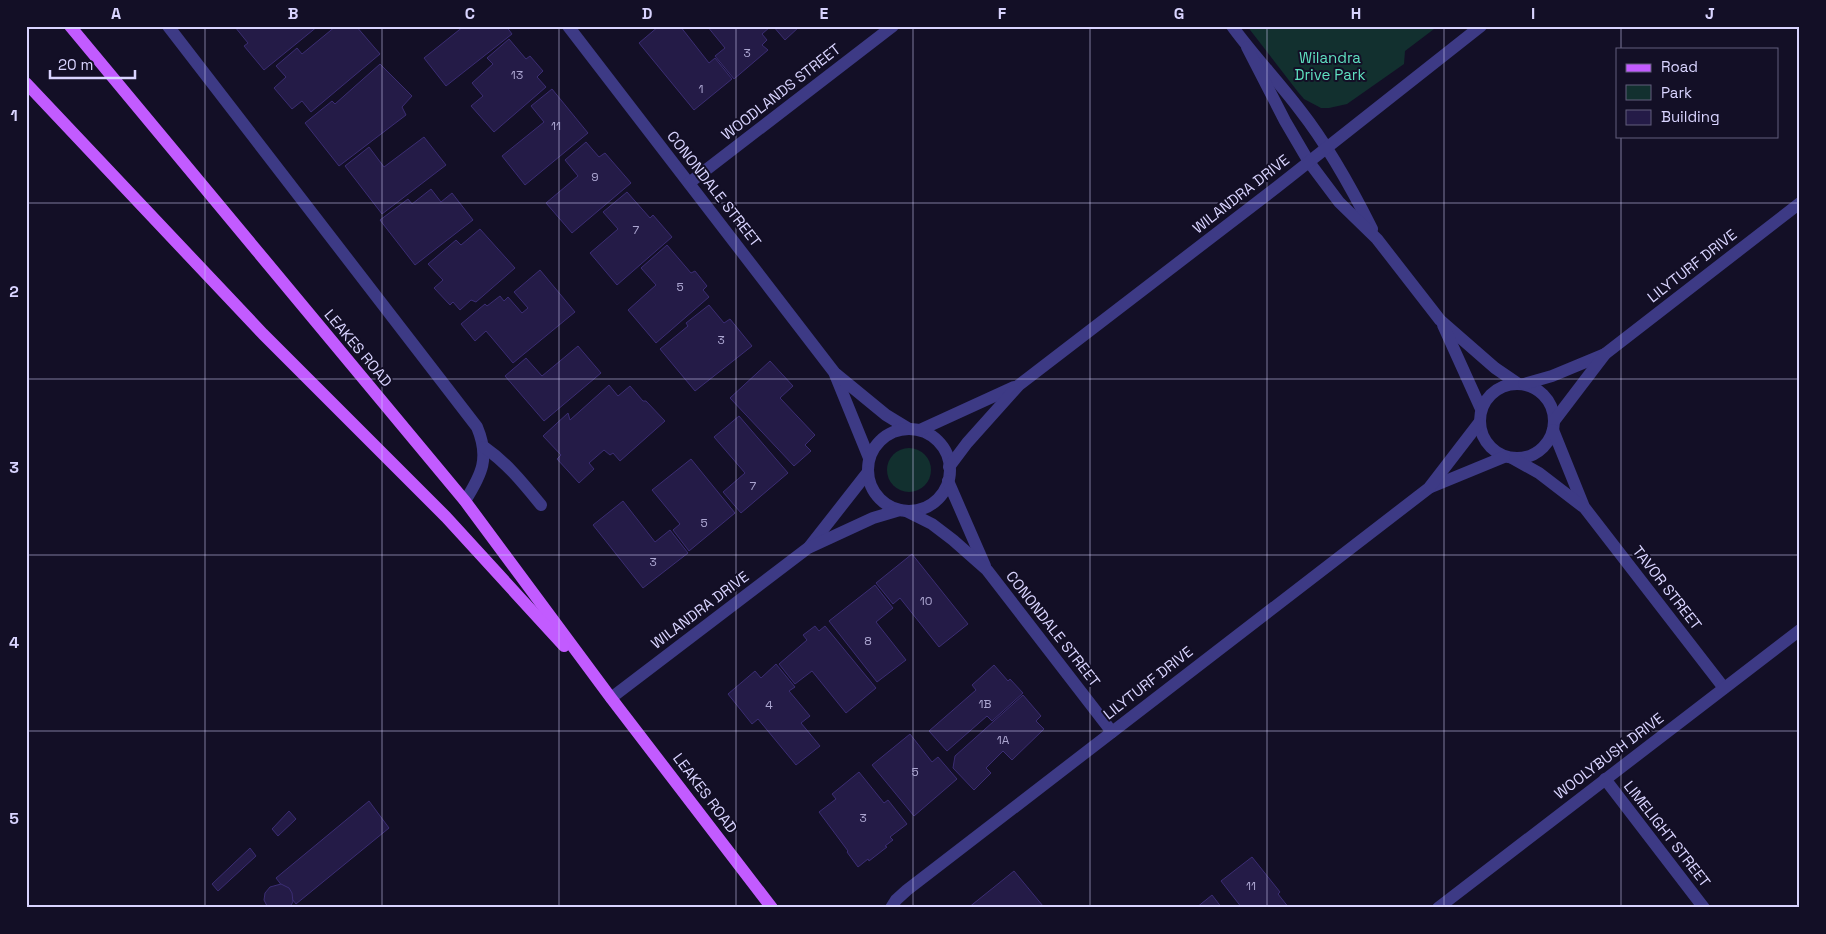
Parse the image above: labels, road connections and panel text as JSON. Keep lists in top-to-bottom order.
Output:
{
  "streets": {
    "main road": ["LEAKES ROAD"],
    "street": [
      "WOODLANDS STREET",
      "CONONDALE STREET",
      "WILANDRA DRIVE",
      "LILYTURF DRIVE",
      "TAVOR STREET",
      "WOOLYBUSH DRIVE",
      "LIMELIGHT STREET"
    ]
  },
  "crossings": [
    ["WOODLANDS STREET", "CONONDALE STREET"],
    ["CONONDALE STREET", "WILANDRA DRIVE"],
    ["CONONDALE STREET", "LILYTURF DRIVE"],
    ["WILANDRA DRIVE", "LEAKES ROAD"],
    ["LILYTURF DRIVE", "TAVOR STREET"],
    ["TAVOR STREET", "WOOLYBUSH DRIVE"],
    ["WOOLYBUSH DRIVE", "LIMELIGHT STREET"]
  ],
  "parks": ["Wilandra Drive Park"],
  "house_numbers": [
    "3",
    "13",
    "1",
    "11",
    "9",
    "7",
    "5",
    "3",
    "7",
    "5",
    "3",
    "10",
    "8",
    "1B",
    "4",
    "1A",
    "5",
    "3",
    "11"
  ],
  "legend": ["Road", "Park", "Building"],
  "scale_bar": "20 m",
  "grid": {
    "columns": [
      "A",
      "B",
      "C",
      "D",
      "E",
      "F",
      "G",
      "H",
      "I",
      "J"
    ],
    "rows": [
      "1",
      "2",
      "3",
      "4",
      "5"
    ]
  }
}
